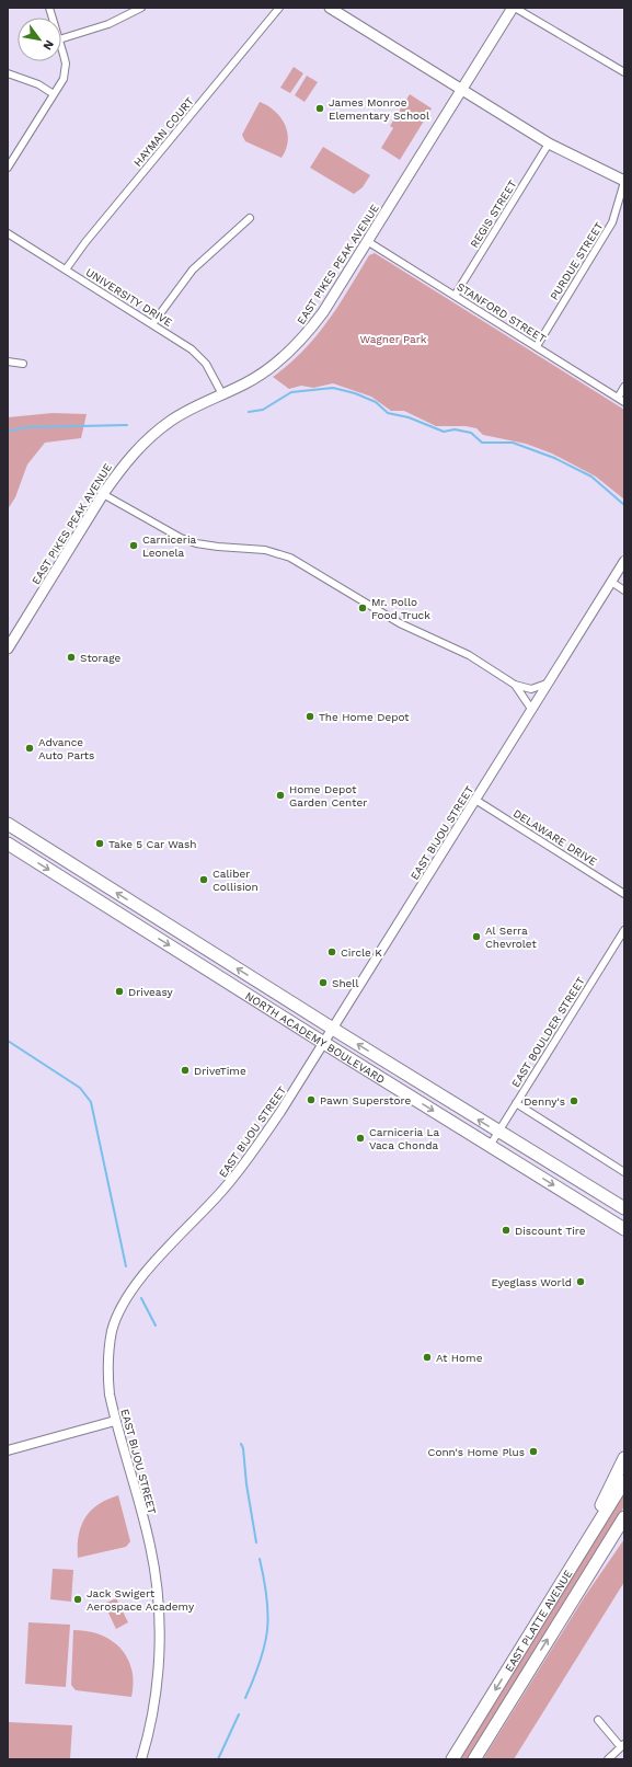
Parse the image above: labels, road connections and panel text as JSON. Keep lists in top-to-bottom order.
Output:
{
  "streets": {
    "highway": ["NORTH ACADEMY BOULEVARD", "EAST PLATTE AVENUE"],
    "main road": ["EAST PIKES PEAK AVENUE"],
    "street": [
      "HAYMAN COURT",
      "REGIS STREET",
      "PURDUE STREET",
      "UNIVERSITY DRIVE",
      "STANFORD STREET",
      "EAST BIJOU STREET",
      "DELAWARE DRIVE",
      "EAST BOULDER STREET"
    ]
  },
  "crossings": [
    ["HAYMAN COURT", "UNIVERSITY DRIVE"],
    ["REGIS STREET", "STANFORD STREET"],
    ["PURDUE STREET", "STANFORD STREET"],
    ["EAST PIKES PEAK AVENUE", "UNIVERSITY DRIVE"],
    ["EAST PIKES PEAK AVENUE", "STANFORD STREET"],
    ["EAST BIJOU STREET", "DELAWARE DRIVE"],
    ["EAST BIJOU STREET", "NORTH ACADEMY BOULEVARD"],
    ["EAST BOULDER STREET", "NORTH ACADEMY BOULEVARD"]
  ],
  "parks": ["Wagner Park"],
  "places": [
    "James Monroe Elementary School",
    "Carniceria Leonela",
    "Mr. Pollo Food Truck",
    "Storage",
    "The Home Depot",
    "Advance Auto Parts",
    "Home Depot Garden Center",
    "Take 5 Car Wash",
    "Caliber Collision",
    "Al Serra Chevrolet",
    "Circle K",
    "Shell",
    "Driveasy",
    "DriveTime",
    "Pawn Superstore",
    "Denny's",
    "Carniceria La Vaca Chonda",
    "Discount Tire",
    "Eyeglass World",
    "At Home",
    "Conn's Home Plus",
    "Jack Swigert Aerospace Academy"
  ],
  "north": "bottom right"
}
